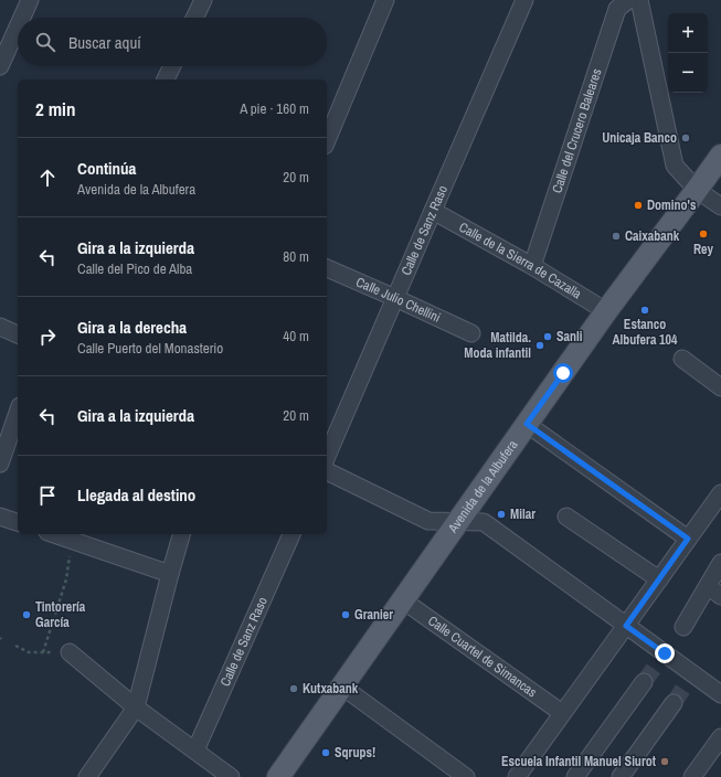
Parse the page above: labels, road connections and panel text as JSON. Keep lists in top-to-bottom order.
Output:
{
  "streets": {
    "main road": ["Avenida de la Albufera"],
    "street": [
      "Calle del Crucero Baleares",
      "Calle de Sanz Raso",
      "Calle de la Sierra de Cazalla",
      "Calle Julio Chellini",
      "Calle Cuartel de Simancas"
    ]
  },
  "crossings": [
    ["Calle del Crucero Baleares", "Calle de la Sierra de Cazalla"],
    ["Calle de Sanz Raso", "Calle de la Sierra de Cazalla"],
    ["Calle de Sanz Raso", "Calle Julio Chellini"],
    ["Calle de la Sierra de Cazalla", "Avenida de la Albufera"],
    ["Avenida de la Albufera", "Calle Cuartel de Simancas"]
  ],
  "places": [
    "Unicaja Banco",
    "Domino's",
    "Rey",
    "Caixabank",
    "Estanco Albufera 104",
    "Sanli",
    "Matilda. Moda infantil",
    "Milar",
    "Tintorería García",
    "Granier",
    "Kutxabank",
    "Sqrups!",
    "Escuela Infantil Manuel Siurot"
  ],
  "page": {
    "map_buttons": ["+", "−"],
    "search": "Buscar aquí",
    "heading": ["2 min", "A pie · 160 m"],
    "list": [
      ["Continúa", "Avenida de la Albufera", "20 m"],
      ["Gira a la izquierda", "Calle del Pico de Alba", "80 m"],
      ["Gira a la derecha", "Calle Puerto del Monasterio", "40 m"],
      ["Gira a la izquierda", "20 m"],
      "Llegada al destino"
    ]
  }
}
